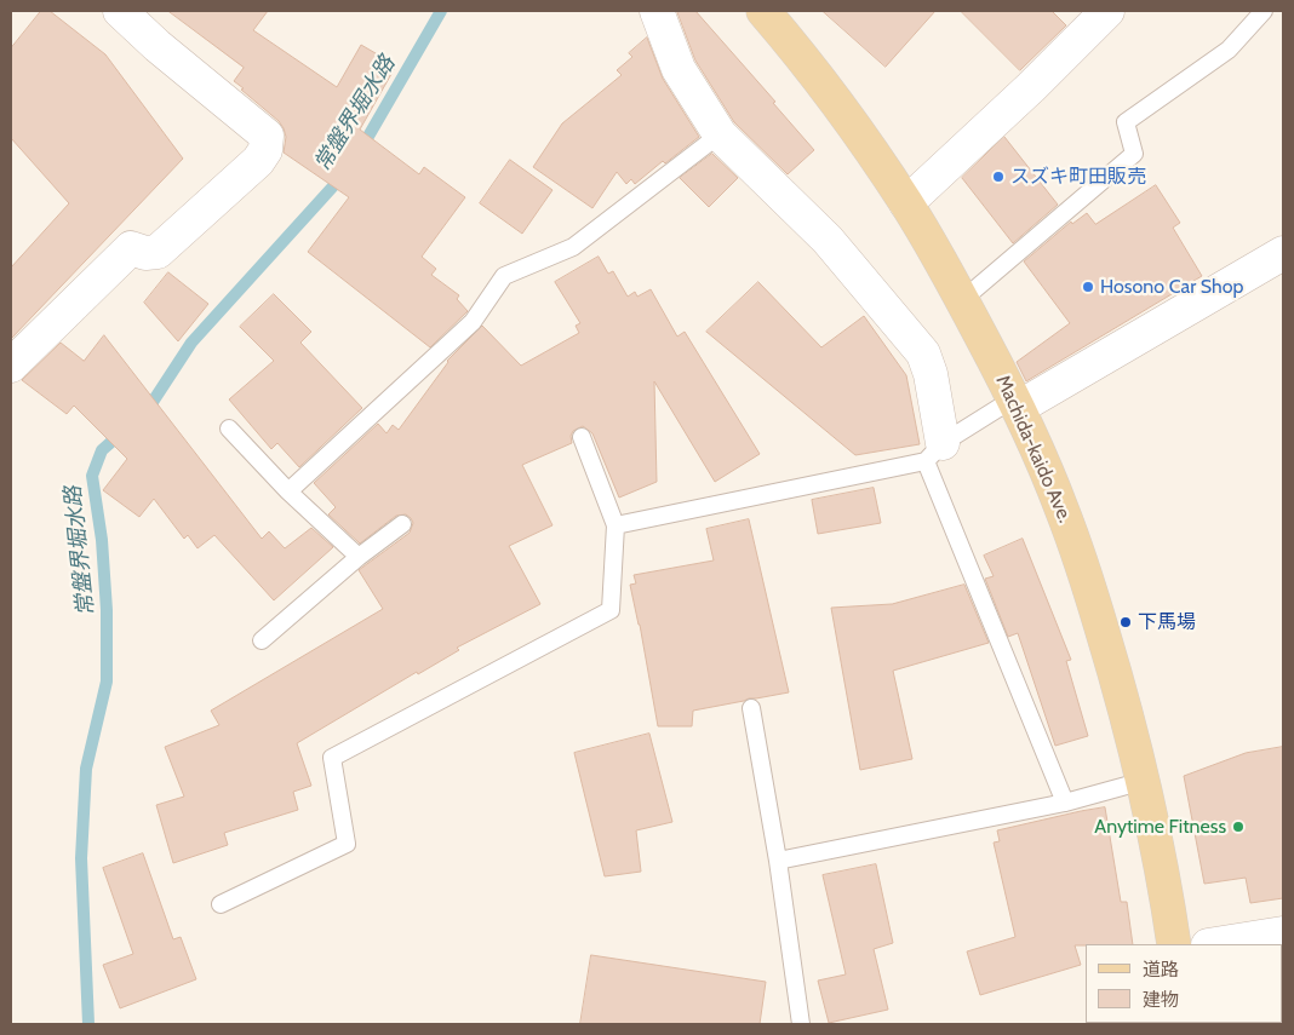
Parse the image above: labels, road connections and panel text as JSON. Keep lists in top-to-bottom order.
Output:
{
  "streets": {
    "main road": ["Machida-kaido Ave."]
  },
  "water": ["常盤界堀水路"],
  "places": [
    "スズキ町田販売",
    "Hosono Car Shop",
    "下馬場",
    "Anytime Fitness"
  ],
  "legend": ["道路", "建物"]
}
